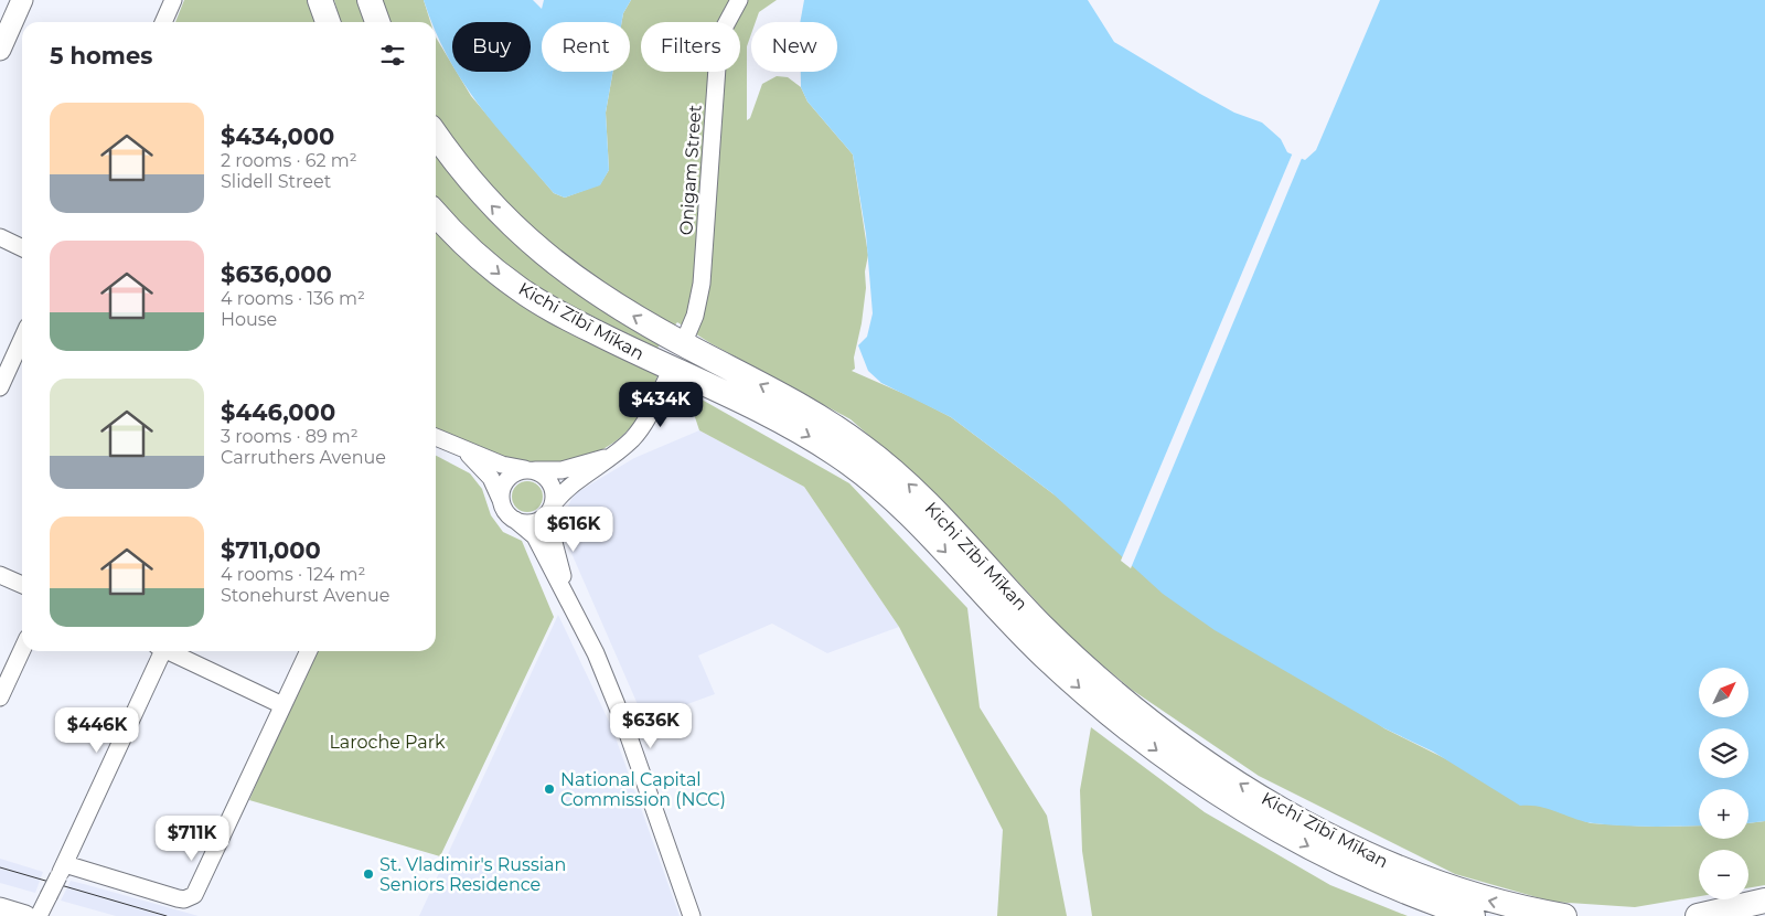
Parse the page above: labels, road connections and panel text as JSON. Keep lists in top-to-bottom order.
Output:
{
  "streets": {
    "highway": ["Kichi Zībī Mīkan"],
    "street": ["Onigam Street"]
  },
  "crossings": [
    ["Onigam Street", "Kichi Zībī Mīkan"]
  ],
  "parks": ["Laroche Park"],
  "places": ["National Capital Commission (NCC)", "St. Vladimir's Russian Seniors Residence"],
  "north": "top right",
  "page": {
    "chip": [
      "Buy",
      "Rent",
      "Filters",
      "New"
    ],
    "heading": "5 homes",
    "list": [
      {
        "name": "$434,000",
        "note": "2 rooms · 62 m² · Slidell Street"
      },
      {
        "name": "$636,000",
        "note": "4 rooms · 136 m² · House"
      },
      {
        "name": "$446,000",
        "note": "3 rooms · 89 m² · Carruthers Avenue"
      },
      {
        "name": "$711,000",
        "note": "4 rooms · 124 m² · Stonehurst Avenue"
      }
    ],
    "price": [
      "$434K",
      "$616K",
      "$636K",
      "$446K",
      "$711K"
    ],
    "map_buttons": ["+", "−"]
  }
}
